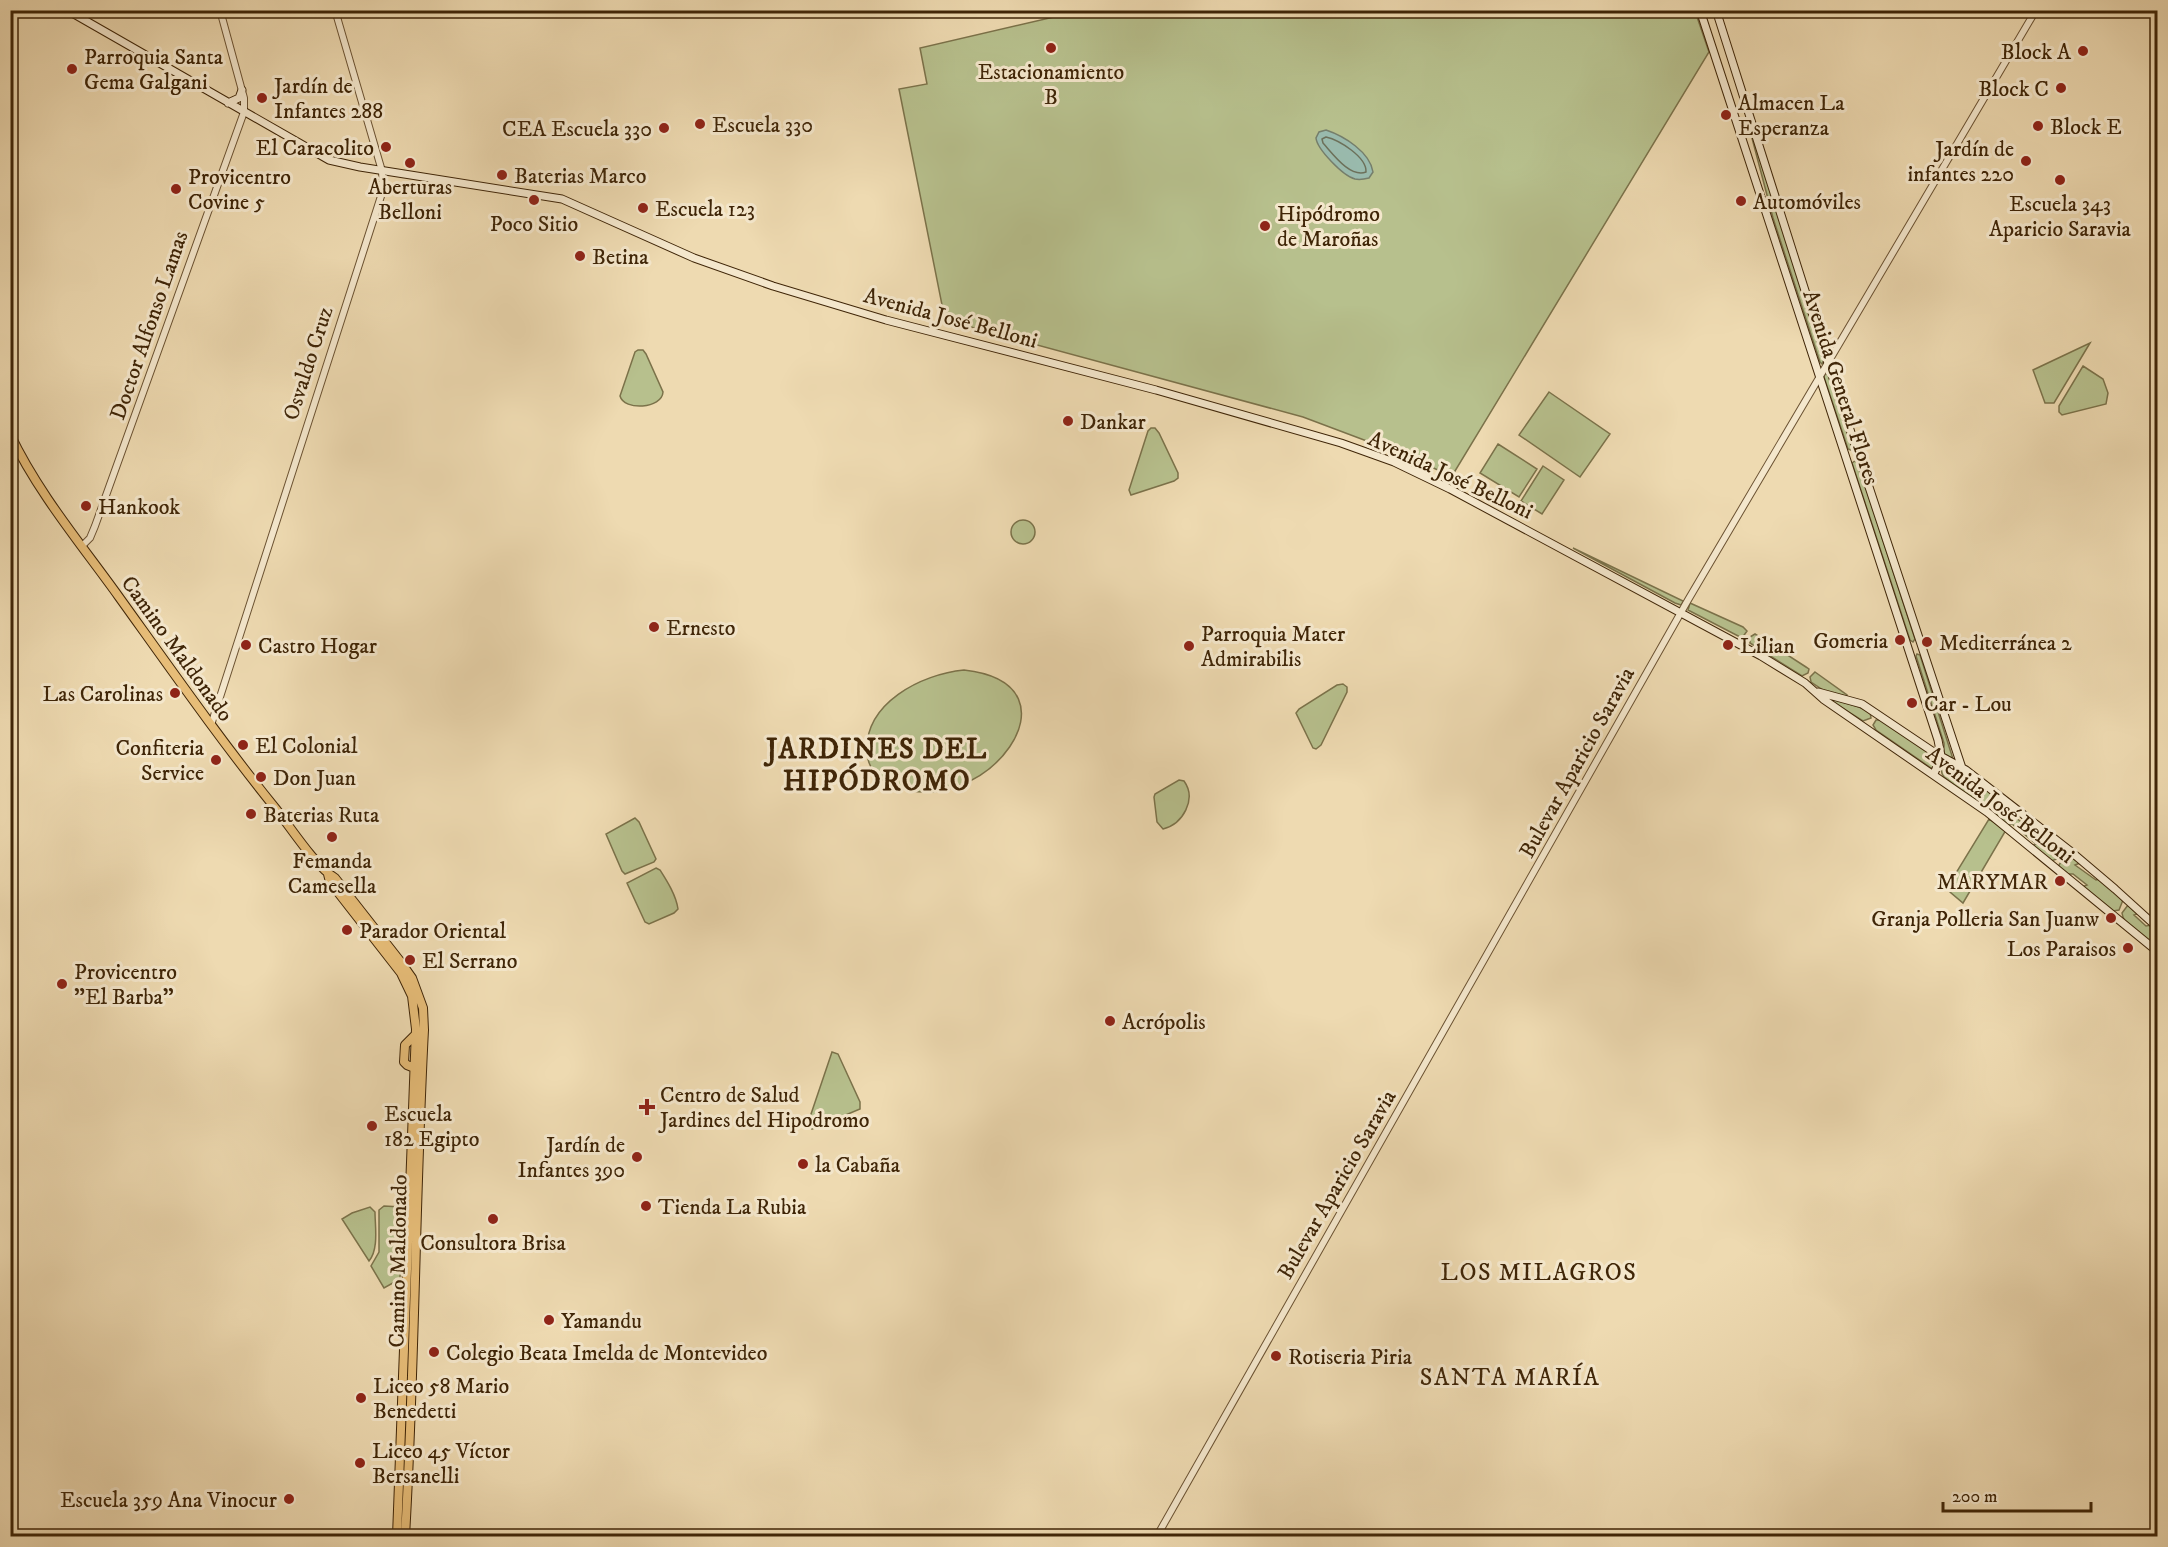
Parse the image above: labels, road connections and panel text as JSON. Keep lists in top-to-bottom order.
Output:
{
  "streets": {
    "main road": ["Avenida José Belloni", "Avenida General Flores", "Camino Maldonado"],
    "street": ["Doctor Alfonso Lamas", "Osvaldo Cruz", "Bulevar Aparicio Saravia"]
  },
  "crossings": [
    ["Avenida José Belloni", "Doctor Alfonso Lamas"],
    ["Avenida José Belloni", "Osvaldo Cruz"],
    ["Avenida José Belloni", "Avenida General Flores"],
    ["Avenida José Belloni", "Bulevar Aparicio Saravia"],
    ["Doctor Alfonso Lamas", "Camino Maldonado"],
    ["Osvaldo Cruz", "Camino Maldonado"],
    ["Avenida General Flores", "Bulevar Aparicio Saravia"]
  ],
  "districts": ["JARDINES DEL HIPÓDROMO", "LOS MILAGROS", "SANTA MARÍA"],
  "places": {
    "other": [
      "Estacionamiento B",
      "Block A",
      "Parroquia Santa Gema Galgani",
      "Block C",
      "Jardín de Infantes 288",
      "Almacen La Esperanza",
      "Escuela 330",
      "Block E",
      "CEA Escuela 330",
      "El Caracolito",
      "Jardín de infantes 220",
      "Aberturas Belloni",
      "Baterias Marco",
      "Escuela 343 Aparicio Saravia",
      "Provicentro Covine 5",
      "Poco Sitio",
      "Automóviles",
      "Escuela 123",
      "Hipódromo de Maroñas",
      "Betina",
      "Dankar",
      "Hankook",
      "Ernesto",
      "Gomeria",
      "Mediterránea 2",
      "Castro Hogar",
      "Lilian",
      "Parroquia Mater Admirabilis",
      "Las Carolinas",
      "Car - Lou",
      "El Colonial",
      "Confiteria Service",
      "Don Juan",
      "Baterias Ruta",
      "Femanda Camesella",
      "MARYMAR",
      "Granja Polleria San Juanw",
      "Parador Oriental",
      "Los Paraisos",
      "El Serrano",
      "Provicentro \"El Barba\"",
      "Acrópolis",
      "Escuela 182 Egipto",
      "Jardín de Infantes 390",
      "la Cabaña",
      "Tienda La Rubia",
      "Consultora Brisa",
      "Yamandu",
      "Colegio Beata Imelda de Montevideo",
      "Rotiseria Piria",
      "Liceo 58 Mario Benedetti",
      "Liceo 45 Víctor Bersanelli",
      "Escuela 359 Ana Vinocur"
    ],
    "health": ["Centro de Salud Jardines del Hipodromo"]
  },
  "scale_bar": "200 m"
}
